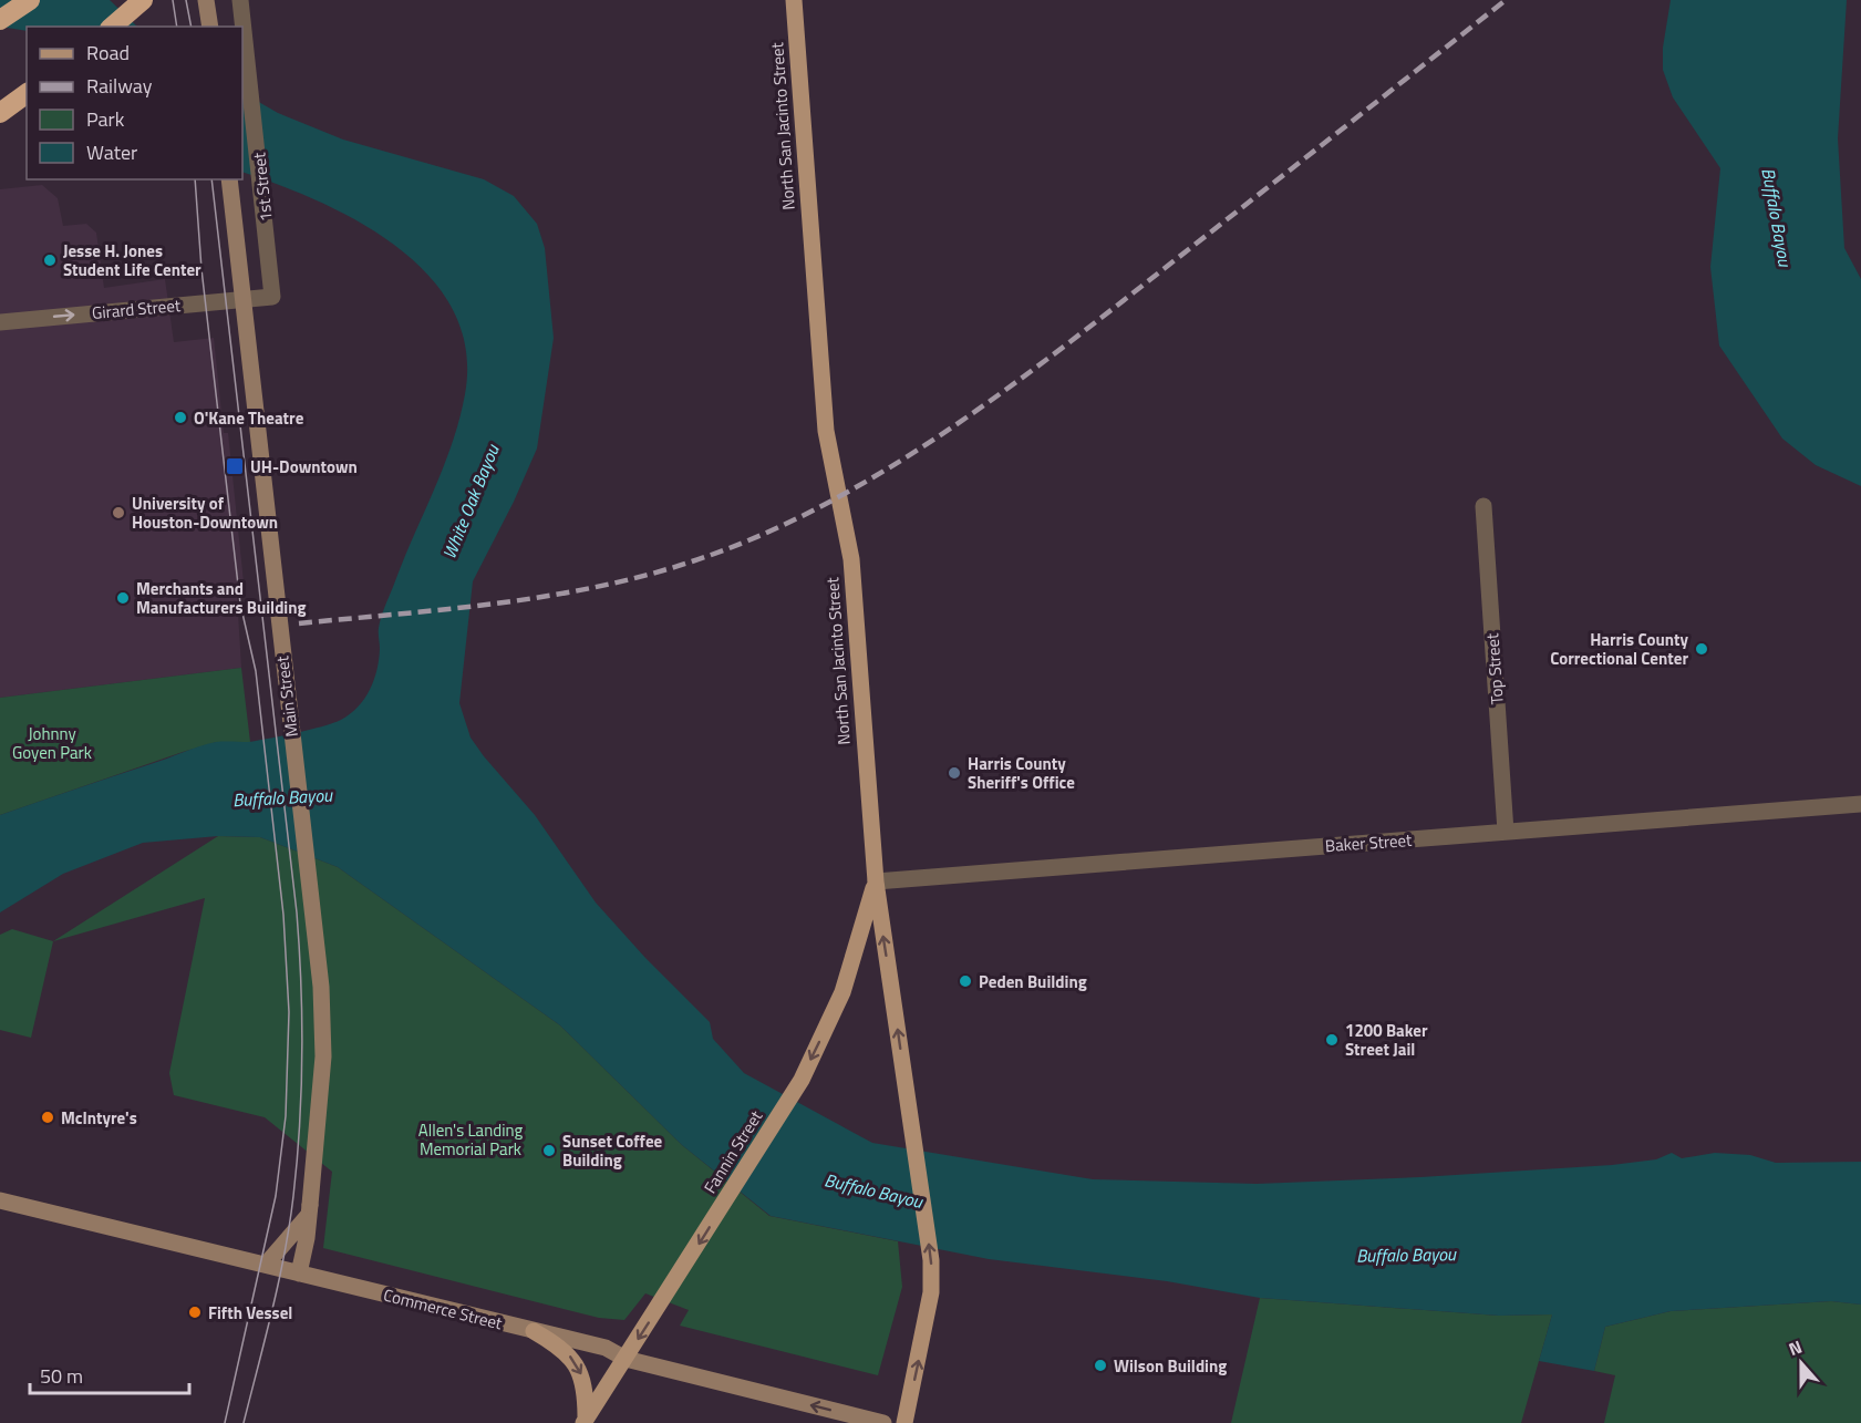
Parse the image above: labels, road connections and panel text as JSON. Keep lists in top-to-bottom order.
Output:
{
  "streets": {
    "main road": [
      "North San Jacinto Street",
      "Main Street",
      "Fannin Street",
      "Commerce Street"
    ],
    "street": [
      "1st Street",
      "Girard Street",
      "Top Street",
      "Baker Street"
    ]
  },
  "crossings": [
    ["North San Jacinto Street", "Baker Street"],
    ["North San Jacinto Street", "Fannin Street"],
    ["1st Street", "Girard Street"],
    ["Top Street", "Baker Street"],
    ["Main Street", "Commerce Street"],
    ["Baker Street", "Fannin Street"],
    ["Fannin Street", "Commerce Street"]
  ],
  "one_way": ["North San Jacinto Street", "Girard Street", "Fannin Street"],
  "water": ["Buffalo Bayou", "White Oak Bayou"],
  "parks": ["Johnny Goyen Park", "Allen's Landing Memorial Park"],
  "places": {
    "other": [
      "Jesse H. Jones Student Life Center",
      "O'Kane Theatre",
      "University of Houston-Downtown",
      "Merchants and Manufacturers Building",
      "Harris County Correctional Center",
      "Harris County Sheriff's Office",
      "Peden Building",
      "1200 Baker Street Jail",
      "McIntyre's",
      "Sunset Coffee Building",
      "Fifth Vessel",
      "Wilson Building"
    ],
    "transit": ["UH-Downtown"]
  },
  "legend": [
    "Road",
    "Railway",
    "Park",
    "Water"
  ],
  "scale_bar": "50 m",
  "north": "top"
}
